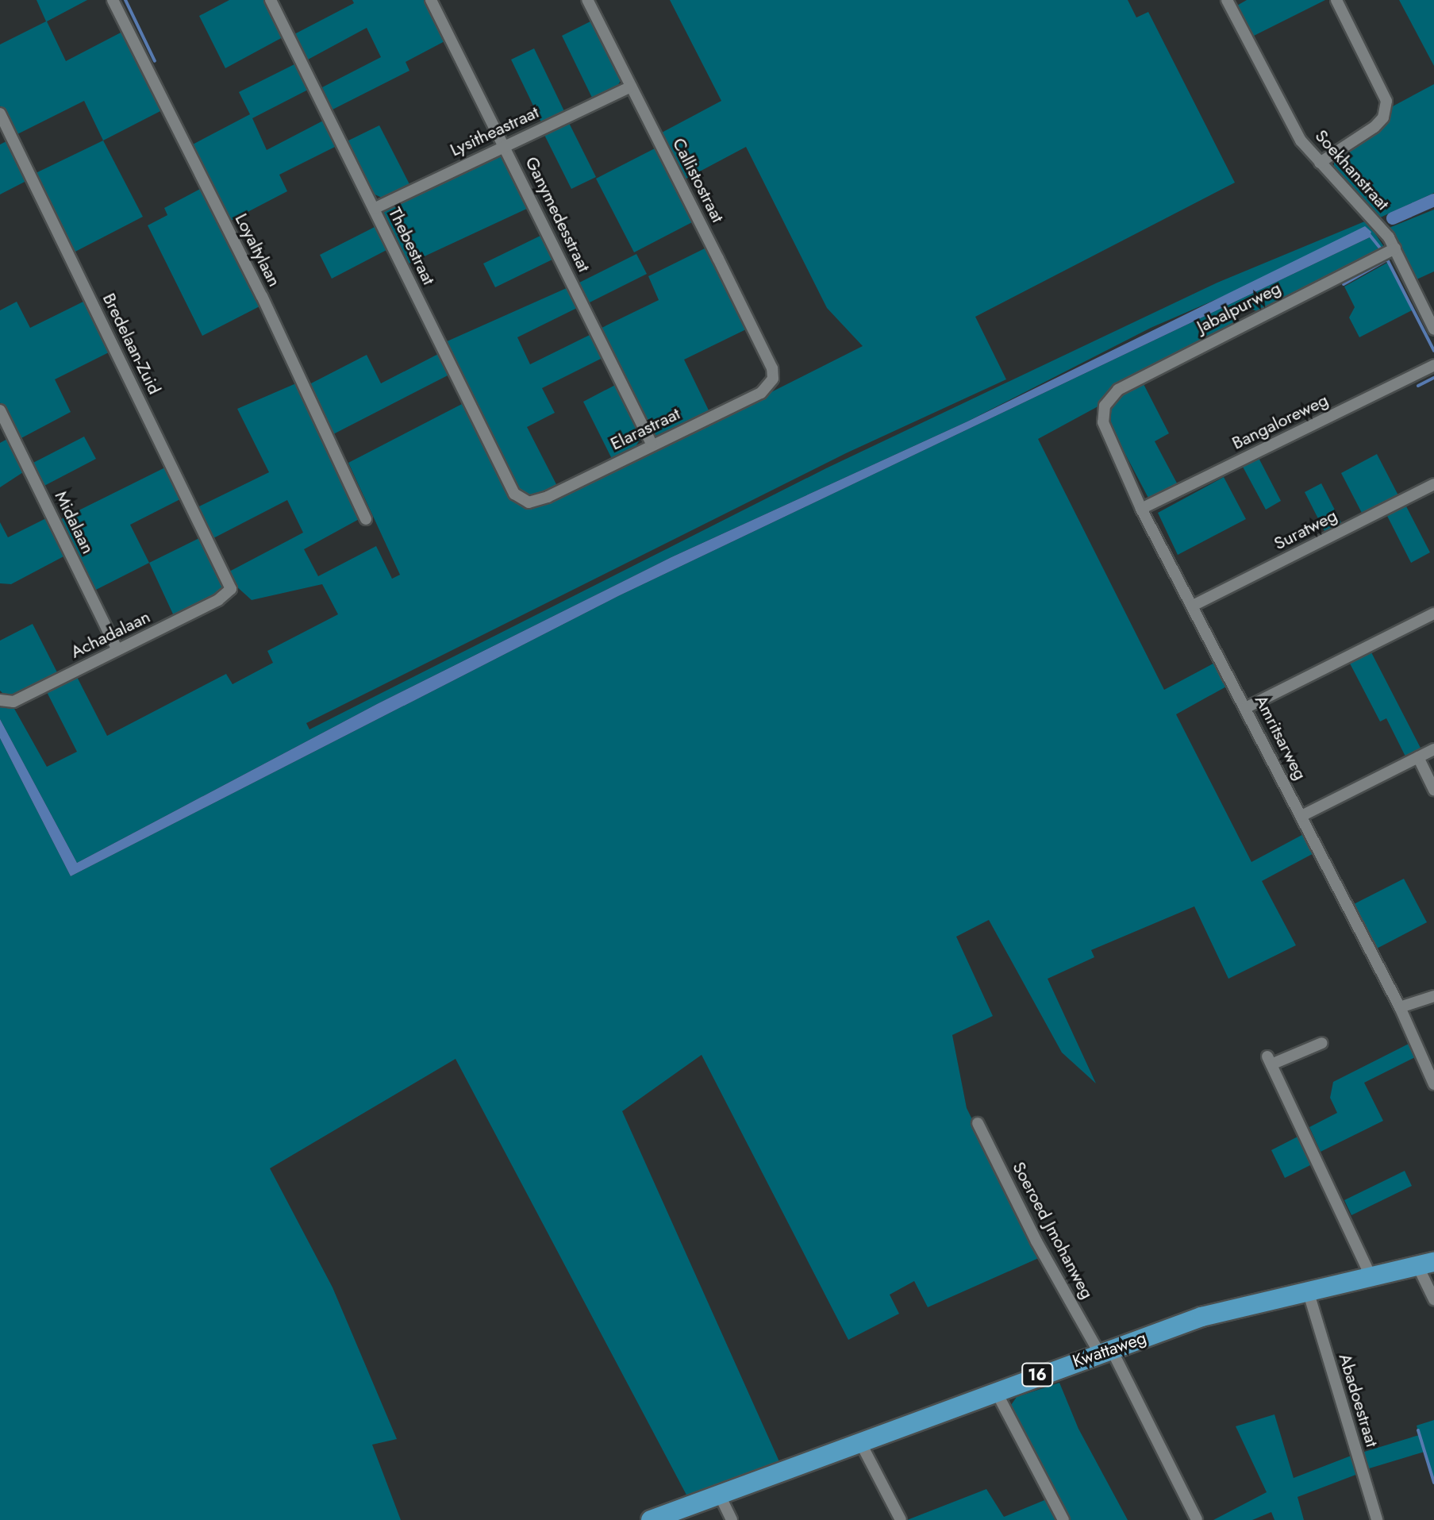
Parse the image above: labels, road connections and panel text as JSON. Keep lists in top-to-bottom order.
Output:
{
  "streets": {
    "main road": ["Kwattaweg", "16"],
    "street": [
      "Lysitheastraat",
      "Soekhanstraat",
      "Callistostraat",
      "Ganymedesstraat",
      "Thebestraat",
      "Loyaltylaan",
      "Jabalpurweg",
      "Bredelaan-Zuid",
      "Bangaloreweg",
      "Elarastraat",
      "Midalaan",
      "Suratweg",
      "Achadalaan",
      "Amritsarweg",
      "Soeroed Jmohanweg",
      "Abadoestraat"
    ]
  },
  "crossings": [
    ["Lysitheastraat", "Callistostraat"],
    ["Lysitheastraat", "Ganymedesstraat"],
    ["Lysitheastraat", "Thebestraat"],
    ["Soekhanstraat", "Jabalpurweg"],
    ["Callistostraat", "Elarastraat"],
    ["Ganymedesstraat", "Elarastraat"],
    ["Thebestraat", "Elarastraat"],
    ["Jabalpurweg", "Amritsarweg"],
    ["Bredelaan-Zuid", "Achadalaan"],
    ["Bangaloreweg", "Amritsarweg"],
    ["Midalaan", "Achadalaan"],
    ["Suratweg", "Amritsarweg"],
    ["Soeroed Jmohanweg", "Kwattaweg"],
    ["Kwattaweg", "Abadoestraat"]
  ]
}
